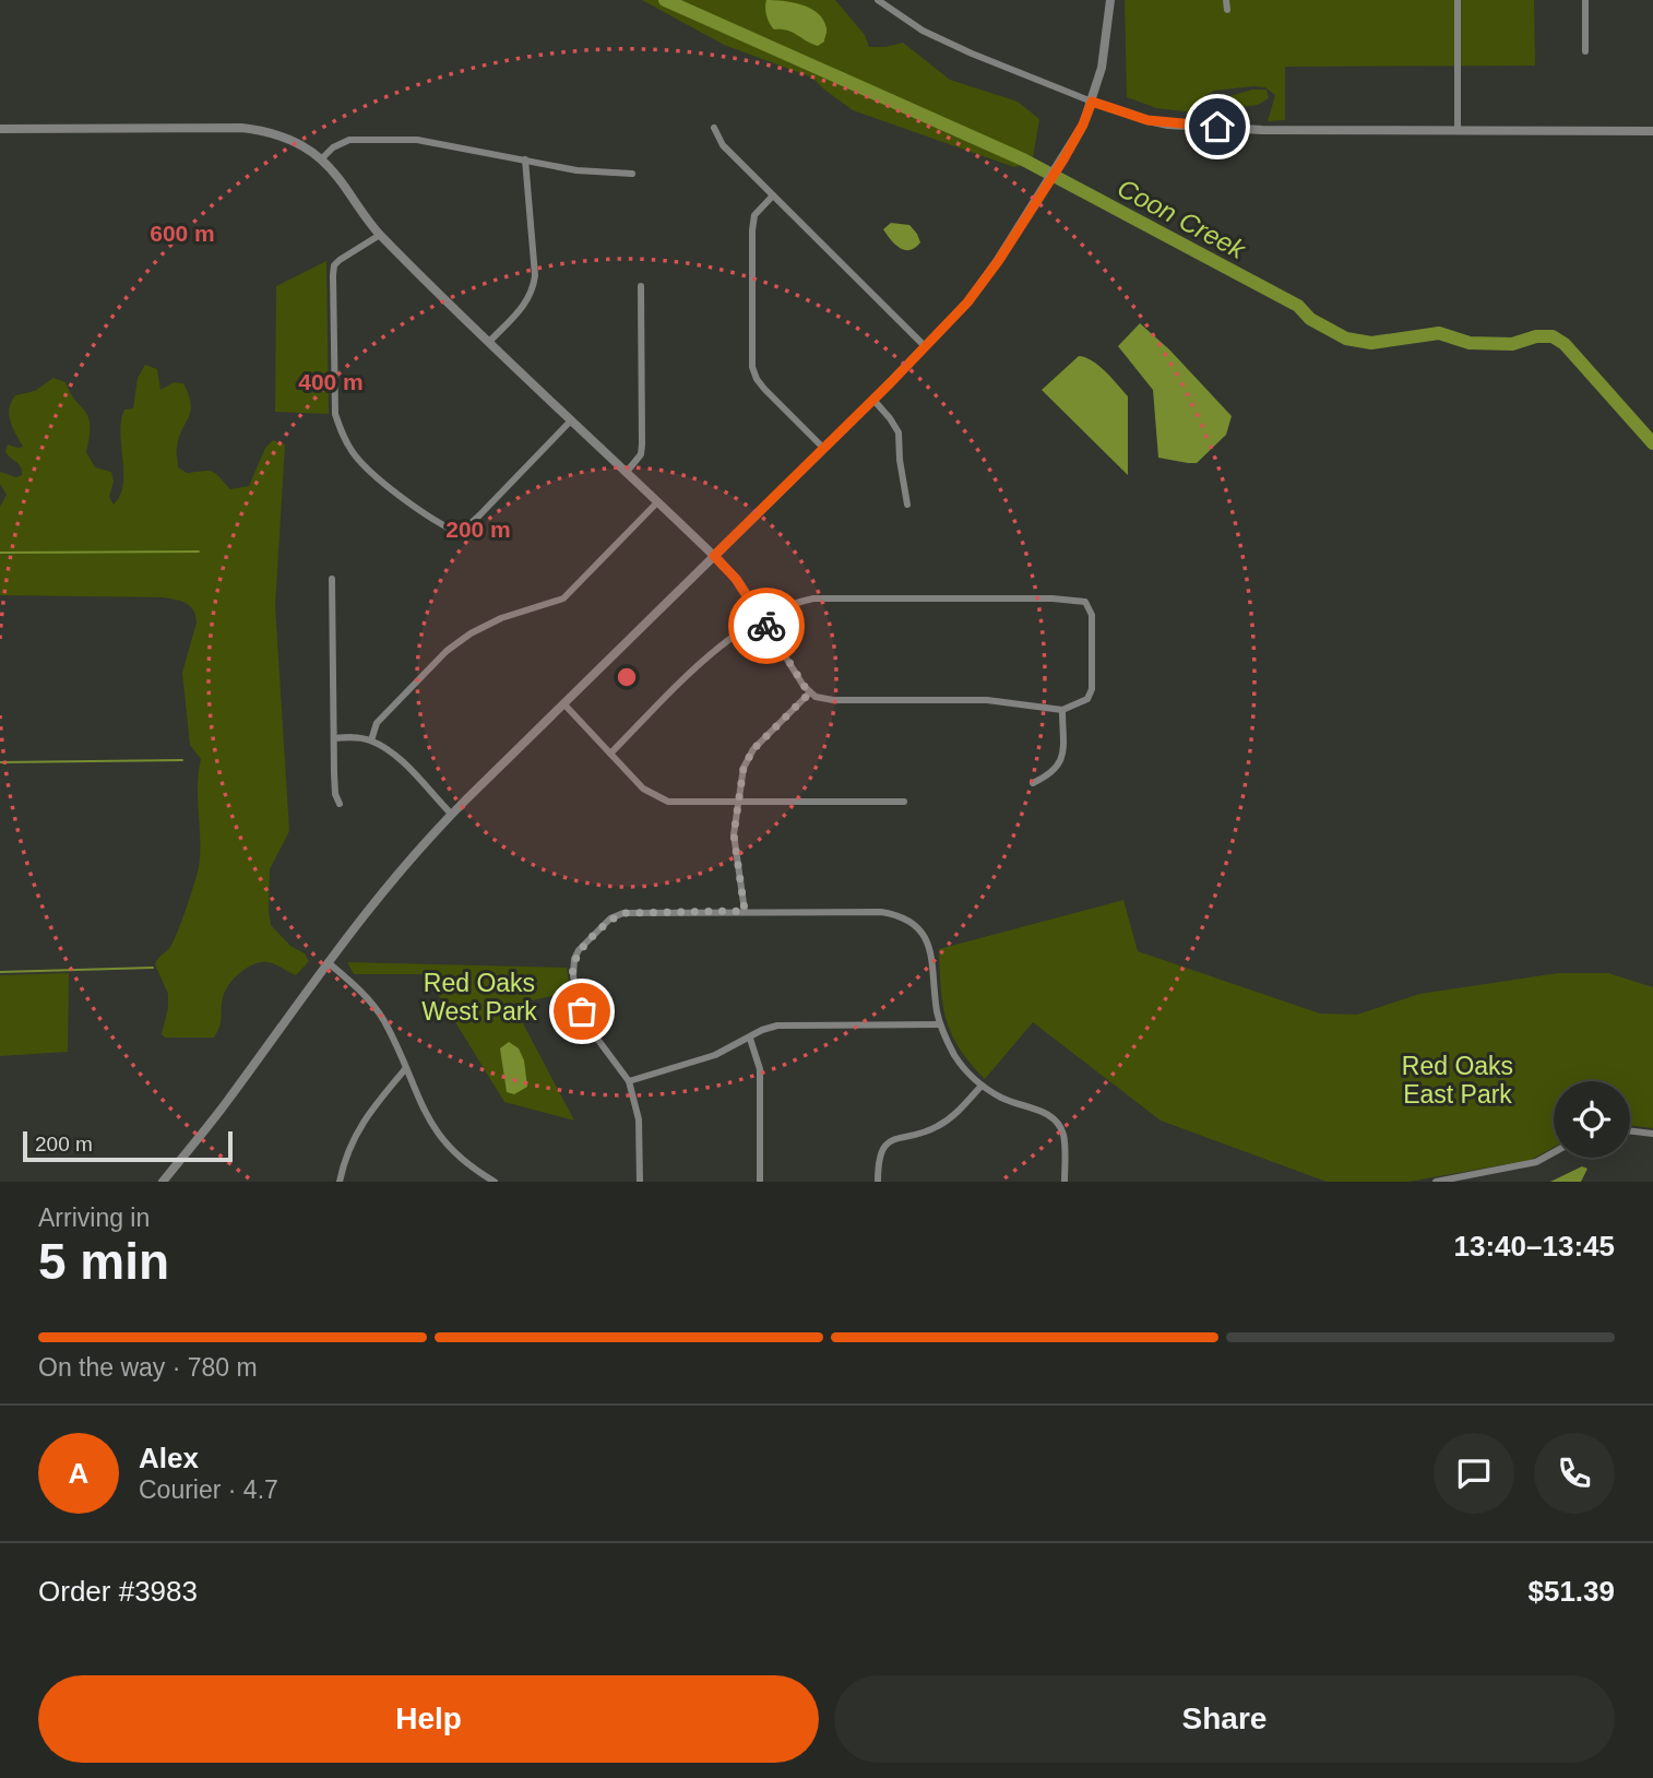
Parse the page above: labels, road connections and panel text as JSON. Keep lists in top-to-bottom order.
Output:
{
  "water": ["Coon Creek"],
  "parks": ["Red Oaks West Park", "Red Oaks East Park"],
  "scale_bar": "200 m",
  "page": {
    "scale": "200 m",
    "heading": ["5 min", "Arriving in", "13:40–13:45"],
    "panel": [
      "Alex",
      "Courier · 4.7",
      "Order #3983",
      "$51.39"
    ],
    "bar": "On the way · 780 m",
    "round": "A",
    "buttons": ["Help", "Share"]
  },
  "rings": ["600 m", "400 m", "200 m"]
}
